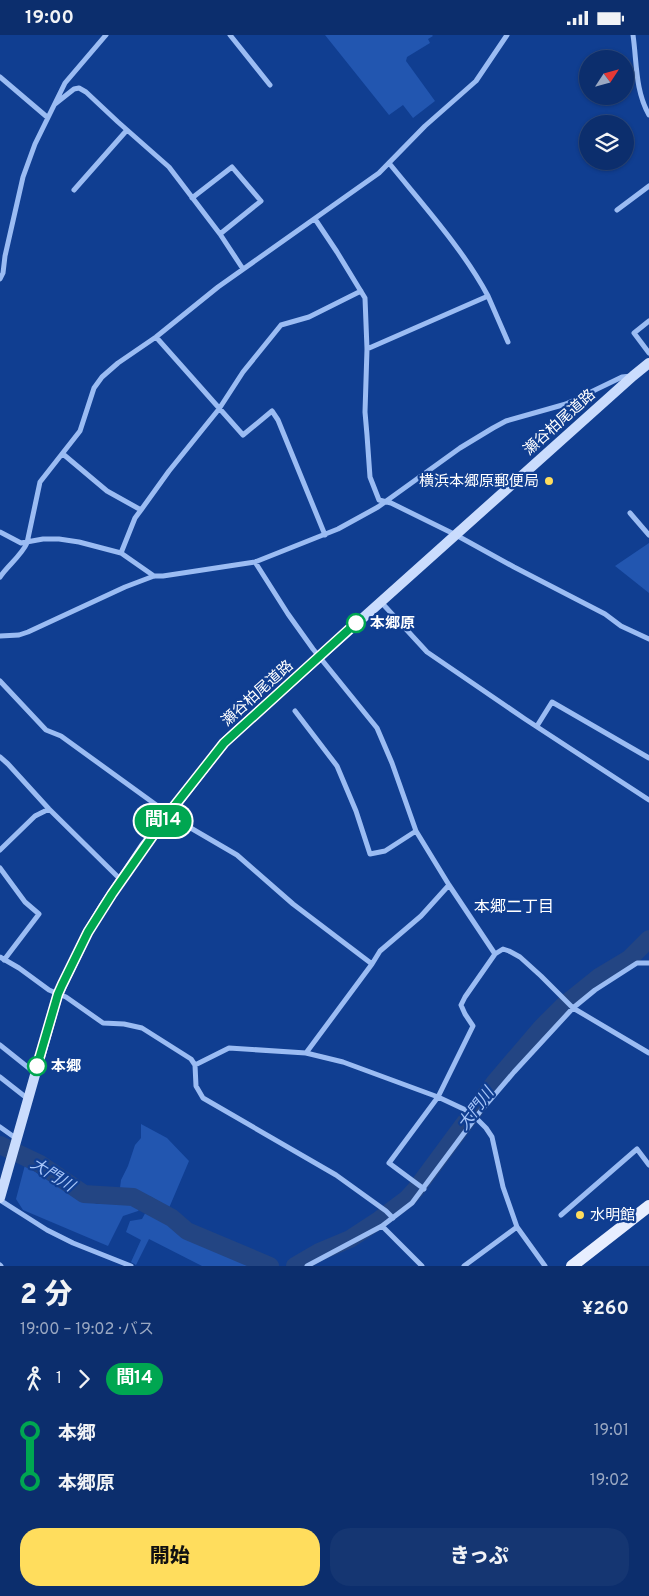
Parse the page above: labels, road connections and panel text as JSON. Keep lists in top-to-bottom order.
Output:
{
  "streets": {
    "main road": ["瀬谷柏尾道路"]
  },
  "districts": ["本郷二丁目"],
  "water": ["大門川"],
  "places": [
    "横浜本郷原郵便局",
    "本郷原",
    "本郷",
    "水明館"
  ],
  "lines": ["bus line 間14"],
  "north": "top right",
  "page": {
    "status": "19:00",
    "on_map": "間14",
    "heading": ["2 分", "19:00 – 19:02 · バス", "¥260"],
    "legs": ["1", "間14"],
    "list": [
      {
        "name": "本郷",
        "value": "19:01"
      },
      {
        "name": "本郷原",
        "value": "19:02"
      }
    ],
    "buttons": ["開始", "きっぷ"]
  }
}
